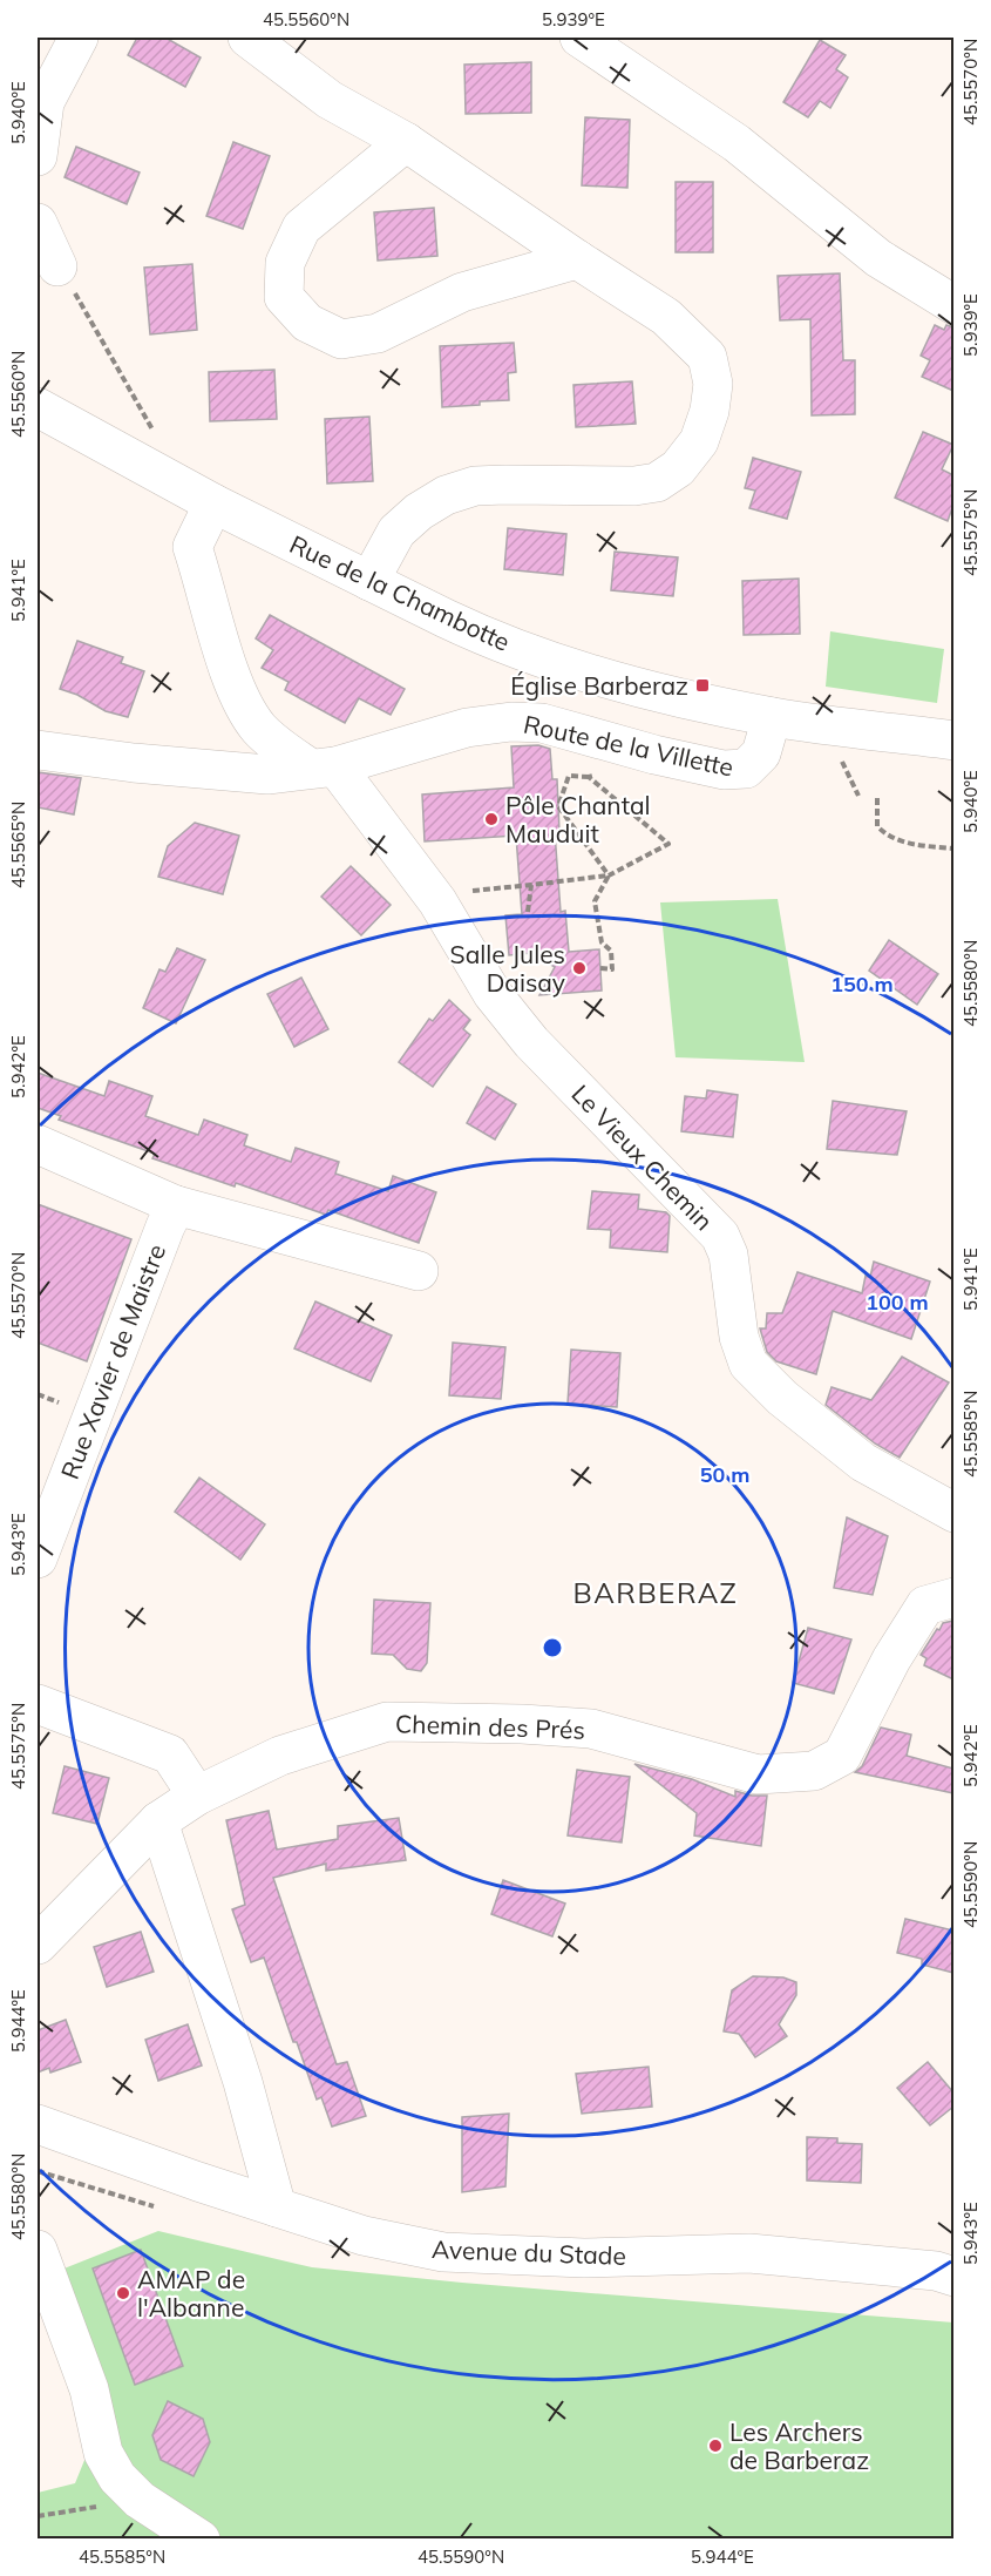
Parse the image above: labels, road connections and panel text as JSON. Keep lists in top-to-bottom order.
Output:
{
  "streets": {
    "street": [
      "Rue de la Chambotte",
      "Route de la Villette",
      "Le Vieux Chemin",
      "Rue Xavier de Maistre",
      "Chemin des Prés",
      "Avenue du Stade"
    ]
  },
  "crossings": [
    ["Rue de la Chambotte", "Route de la Villette"],
    ["Route de la Villette", "Le Vieux Chemin"]
  ],
  "districts": ["BARBERAZ"],
  "places": {
    "transit": ["Église Barberaz"],
    "other": [
      "Pôle Chantal Mauduit",
      "Salle Jules Daisay",
      "AMAP de l'Albanne",
      "Les Archers de Barberaz"
    ]
  },
  "coordinates": [
    "45.5560°N",
    "5.939°E",
    "45.5570°N",
    "5.940°E",
    "45.5575°N",
    "5.941°E",
    "45.5565°N",
    "45.5580°N",
    "5.942°E",
    "45.5585°N",
    "5.943°E",
    "45.5590°N",
    "5.944°E"
  ],
  "rings": ["150 m", "100 m", "50 m"]
}
